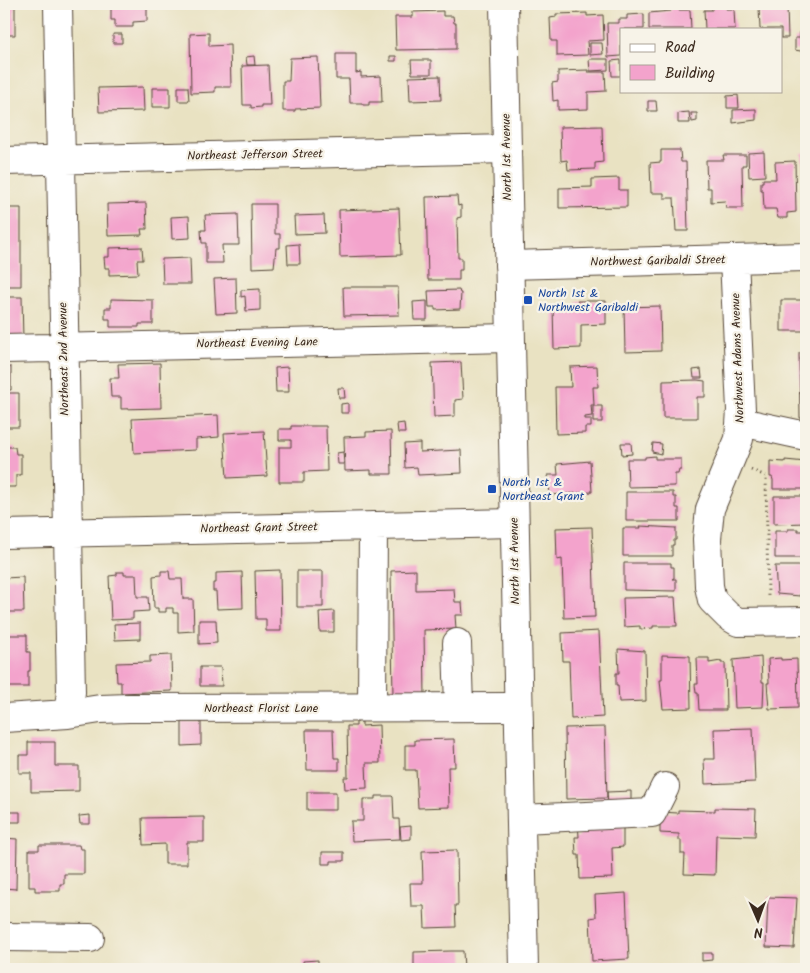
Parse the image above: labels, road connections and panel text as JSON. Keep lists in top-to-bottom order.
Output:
{
  "streets": {
    "street": [
      "Northeast Jefferson Street",
      "North 1st Avenue",
      "Northwest Garibaldi Street",
      "Northeast Evening Lane",
      "Northwest Adams Avenue",
      "Northeast 2nd Avenue",
      "Northeast Grant Street",
      "Northeast Florist Lane"
    ]
  },
  "crossings": [
    ["Northeast Jefferson Street", "North 1st Avenue"],
    ["Northeast Jefferson Street", "Northeast 2nd Avenue"],
    ["North 1st Avenue", "Northwest Garibaldi Street"],
    ["North 1st Avenue", "Northeast Evening Lane"],
    ["North 1st Avenue", "Northeast Grant Street"],
    ["North 1st Avenue", "Northeast Florist Lane"],
    ["Northwest Garibaldi Street", "Northwest Adams Avenue"],
    ["Northeast Evening Lane", "Northeast 2nd Avenue"],
    ["Northeast 2nd Avenue", "Northeast Grant Street"],
    ["Northeast 2nd Avenue", "Northeast Florist Lane"]
  ],
  "places": {
    "transit": ["North 1st & Northwest Garibaldi", "North 1st & Northeast Grant"]
  },
  "legend": ["Road", "Building"],
  "north": "bottom"
}
